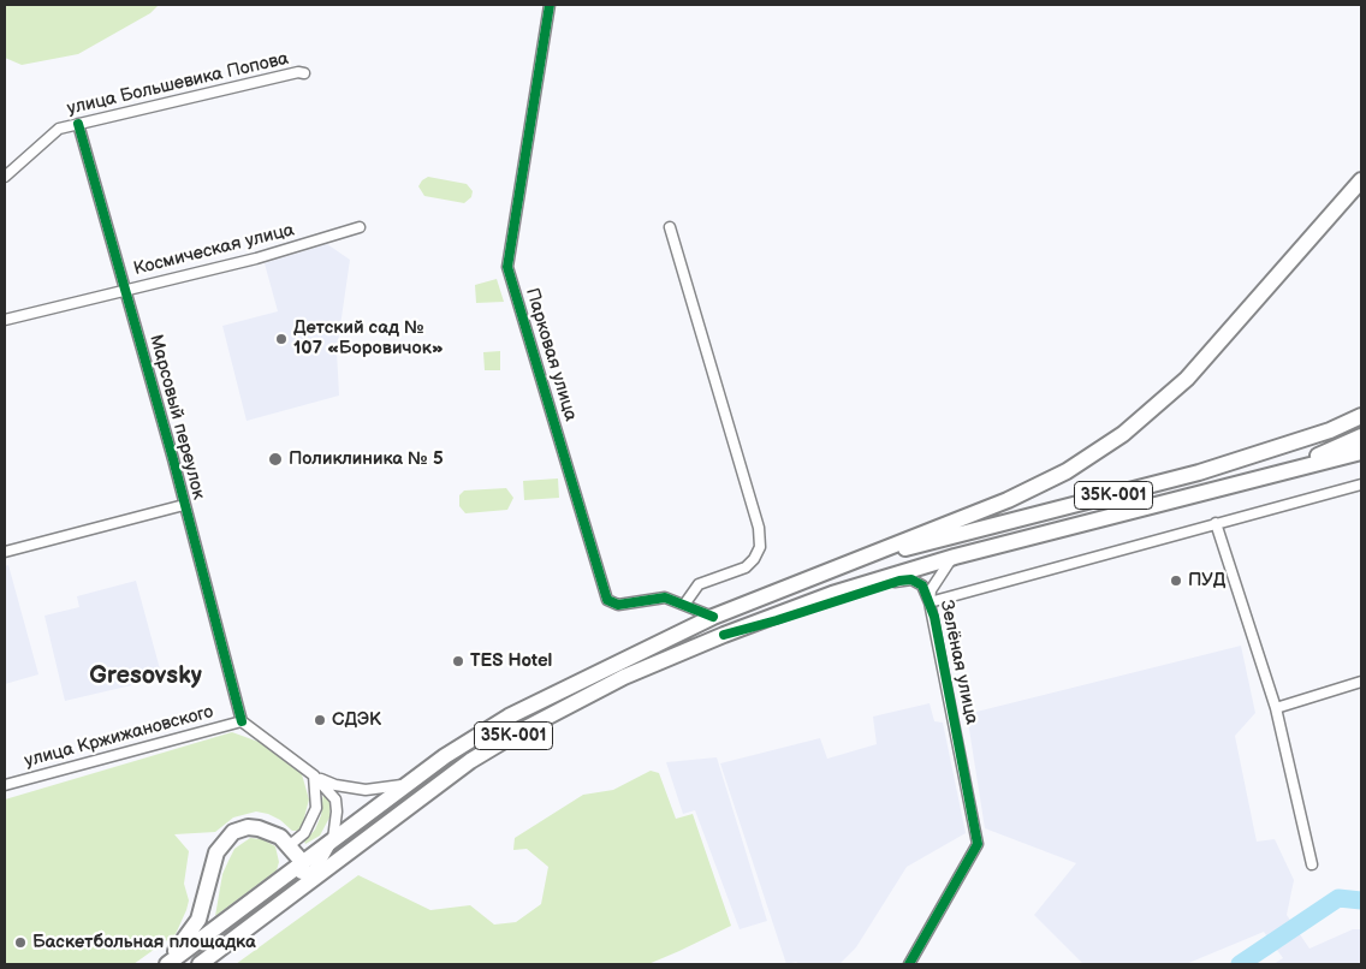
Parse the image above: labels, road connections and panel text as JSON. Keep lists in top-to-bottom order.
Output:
{
  "streets": {
    "main road": ["35К-001"],
    "street": [
      "улица Большевика Попова",
      "Космическая улица",
      "Парковая улица",
      "Марсовый переулок",
      "Зелёная улица",
      "улица Кржижановского"
    ]
  },
  "crossings": [
    ["улица Большевика Попова", "Марсовый переулок"],
    ["Космическая улица", "Марсовый переулок"],
    ["Парковая улица", "35К-001"],
    ["Марсовый переулок", "улица Кржижановского"],
    ["35К-001", "Зелёная улица"]
  ],
  "districts": ["Gresovsky"],
  "places": [
    "Детский сад № 107 «Боровичок»",
    "Поликлиника № 5",
    "ПУД",
    "TES Hotel",
    "СДЭК",
    "Баскетбольная площадка"
  ]
}
